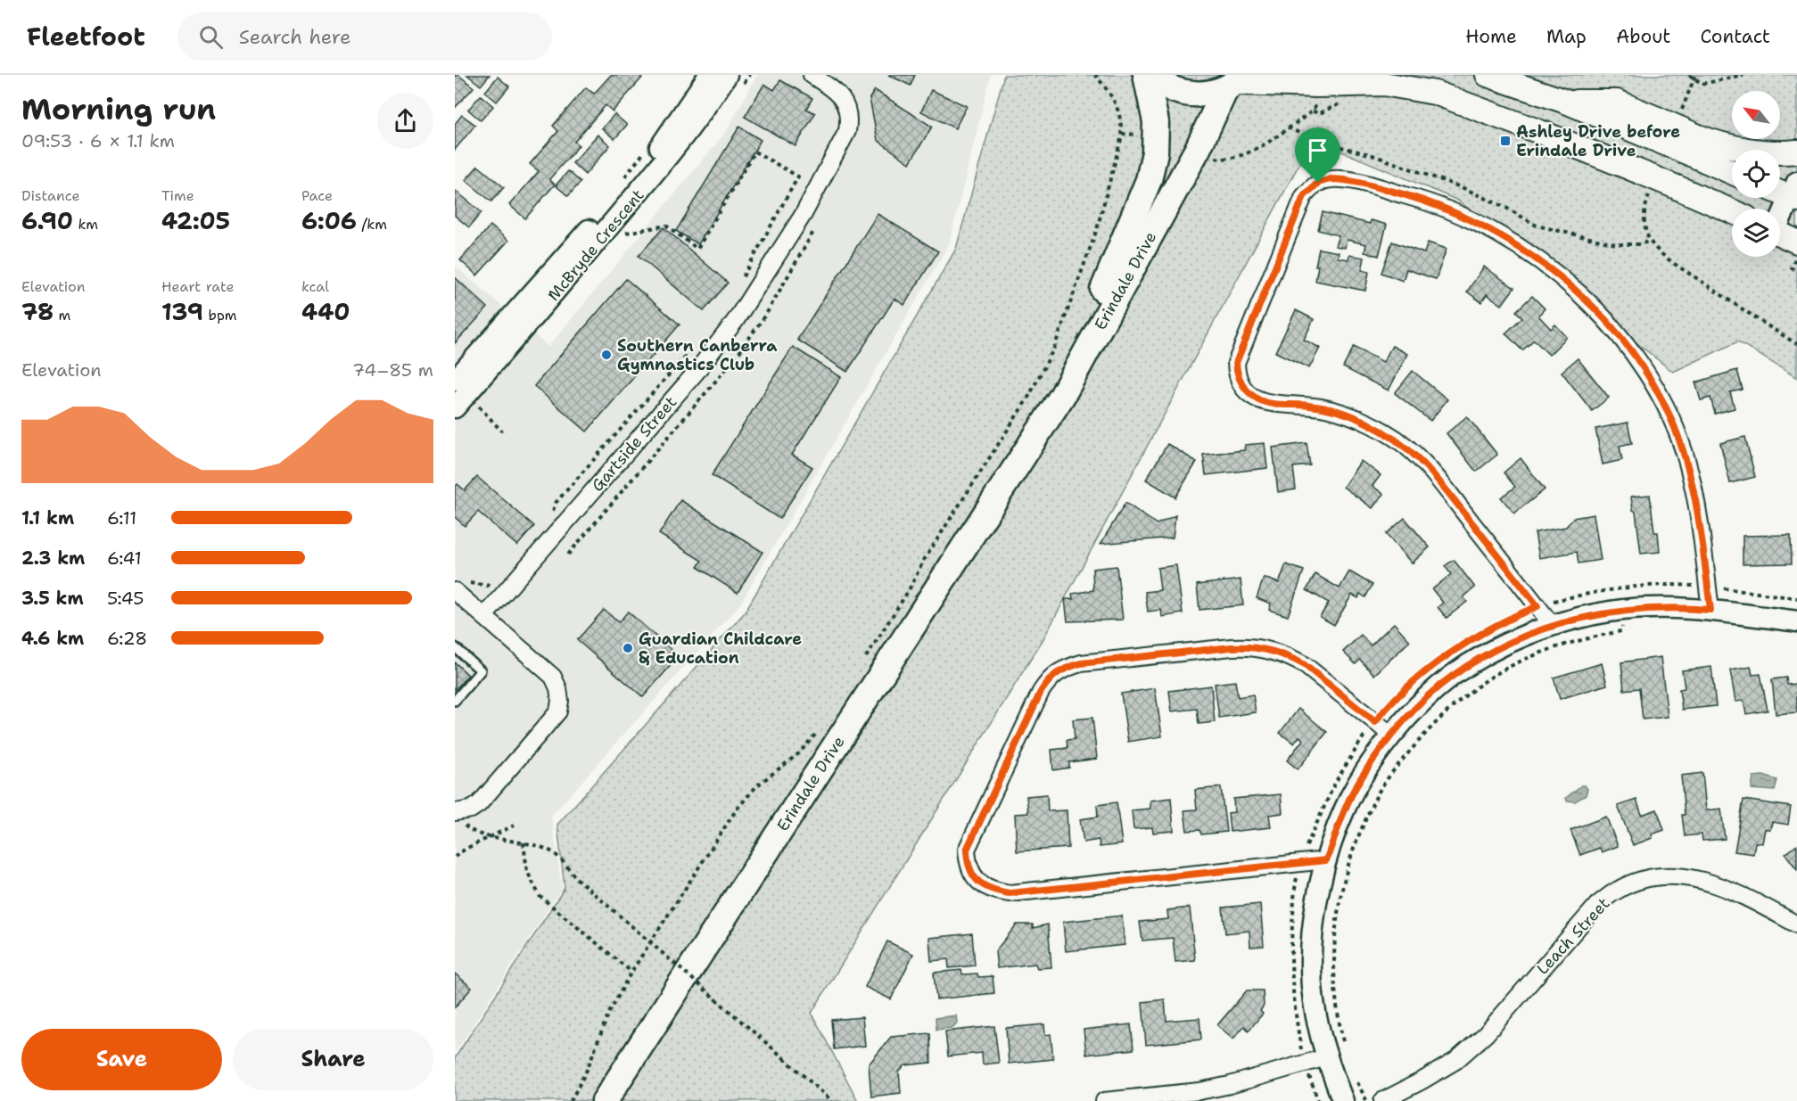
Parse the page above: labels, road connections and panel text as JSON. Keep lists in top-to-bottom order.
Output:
{
  "streets": {
    "main road": ["Erindale Drive"],
    "street": ["McBryde Crescent", "Gartside Street", "Leach Street"]
  },
  "places": {
    "transit": ["Ashley Drive before Erindale Drive"],
    "other": ["Southern Canberra Gymnastics Club", "Guardian Childcare & Education"]
  },
  "north": "top left",
  "page": {
    "header": "Fleetfoot",
    "search": "Search here",
    "nav": [
      "Home",
      "Map",
      "About",
      "Contact"
    ],
    "heading": ["Morning run", "09:53 · 6 × 1.1 km"],
    "stats": [
      ["Distance", "6.90 km"],
      ["Time", "42:05"],
      ["Pace", "6:06 /km"],
      ["Elevation", "78 m"],
      ["Heart rate", "139 bpm"],
      ["kcal", "440"]
    ],
    "chart": ["Elevation", "74–85 m"],
    "list": [
      {
        "name": "1.1 km",
        "note": "6:11"
      },
      {
        "name": "2.3 km",
        "note": "6:41"
      },
      {
        "name": "3.5 km",
        "note": "5:45"
      },
      {
        "name": "4.6 km",
        "note": "6:28"
      }
    ],
    "buttons": ["Save", "Share"]
  }
}
